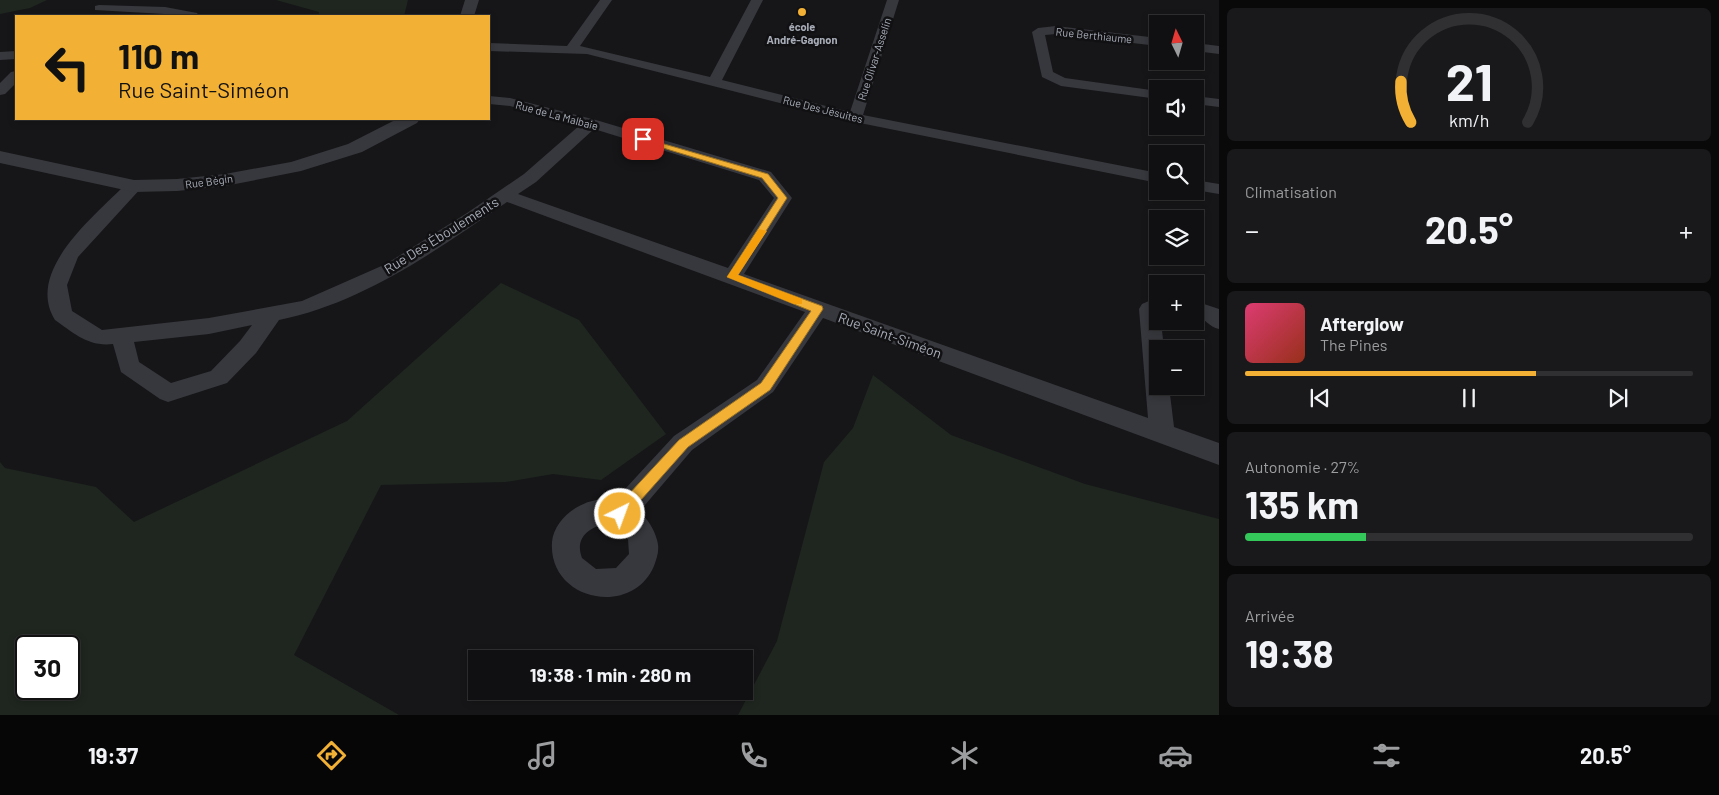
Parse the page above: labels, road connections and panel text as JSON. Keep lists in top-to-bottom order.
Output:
{
  "streets": {
    "street": [
      "Rue Berthiaume",
      "Rue Olivar-Asselin",
      "Rue Des Jésuites",
      "Rue de La Malbaie",
      "Rue Bégin",
      "Rue Des Éboulements",
      "Rue Saint-Siméon"
    ]
  },
  "crossings": [
    ["Rue Olivar-Asselin", "Rue Des Jésuites"],
    ["Rue de La Malbaie", "Rue Des Éboulements"],
    ["Rue de La Malbaie", "Rue Saint-Siméon"],
    ["Rue Bégin", "Rue Des Éboulements"],
    ["Rue Des Éboulements", "Rue Saint-Siméon"]
  ],
  "places": ["école André-Gagnon"],
  "north": "top",
  "page": {
    "map_buttons": ["+", "−"],
    "turn": ["110 m", "Rue Saint-Siméon"],
    "tile": [
      "Climatisation",
      ["Autonomie · 27%", "135 km"],
      ["Arrivée", "19:38"]
    ],
    "heat": ["−", "20.5°", "+"],
    "song": ["Afterglow", "The Pines"],
    "limit": "30",
    "trip": "19:38 · 1 min · 280 m",
    "tabs": ["19:37", "20.5°"],
    "gauge": ["21", "km/h"]
  }
}
